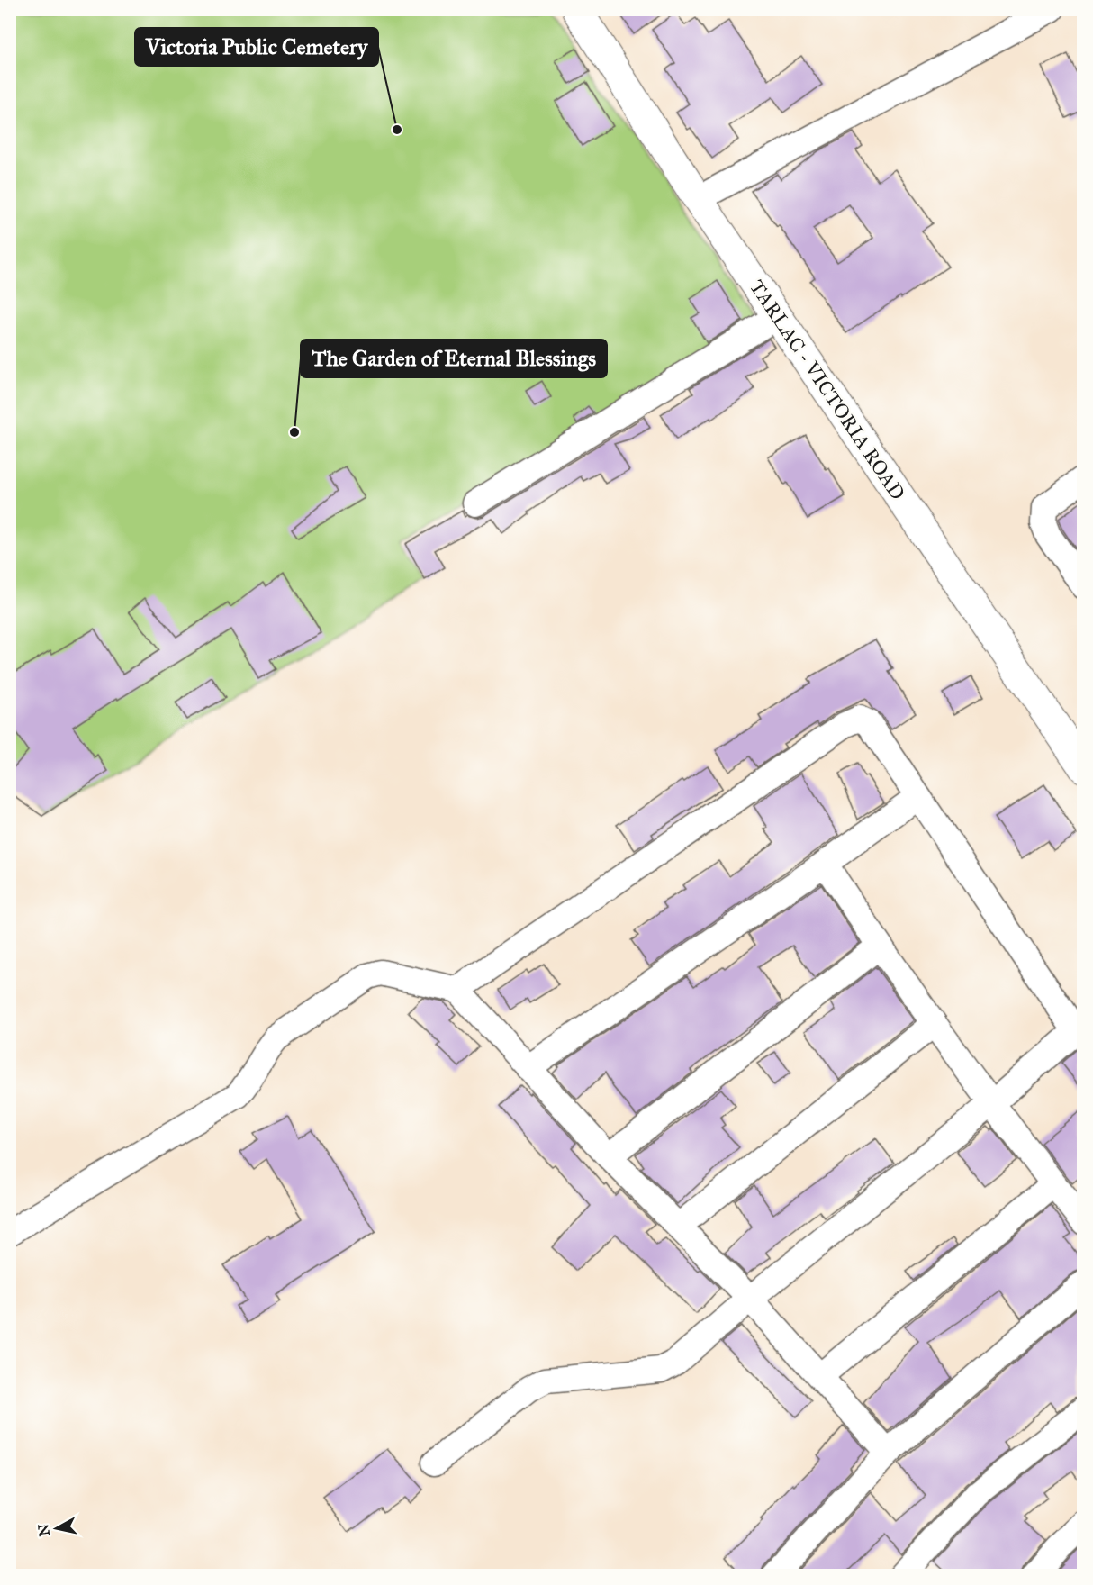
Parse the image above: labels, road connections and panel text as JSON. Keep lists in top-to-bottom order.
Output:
{
  "streets": {
    "main road": ["TARLAC - VICTORIA ROAD"]
  },
  "places": ["Victoria Public Cemetery", "The Garden of Eternal Blessings"],
  "north": "left"
}
